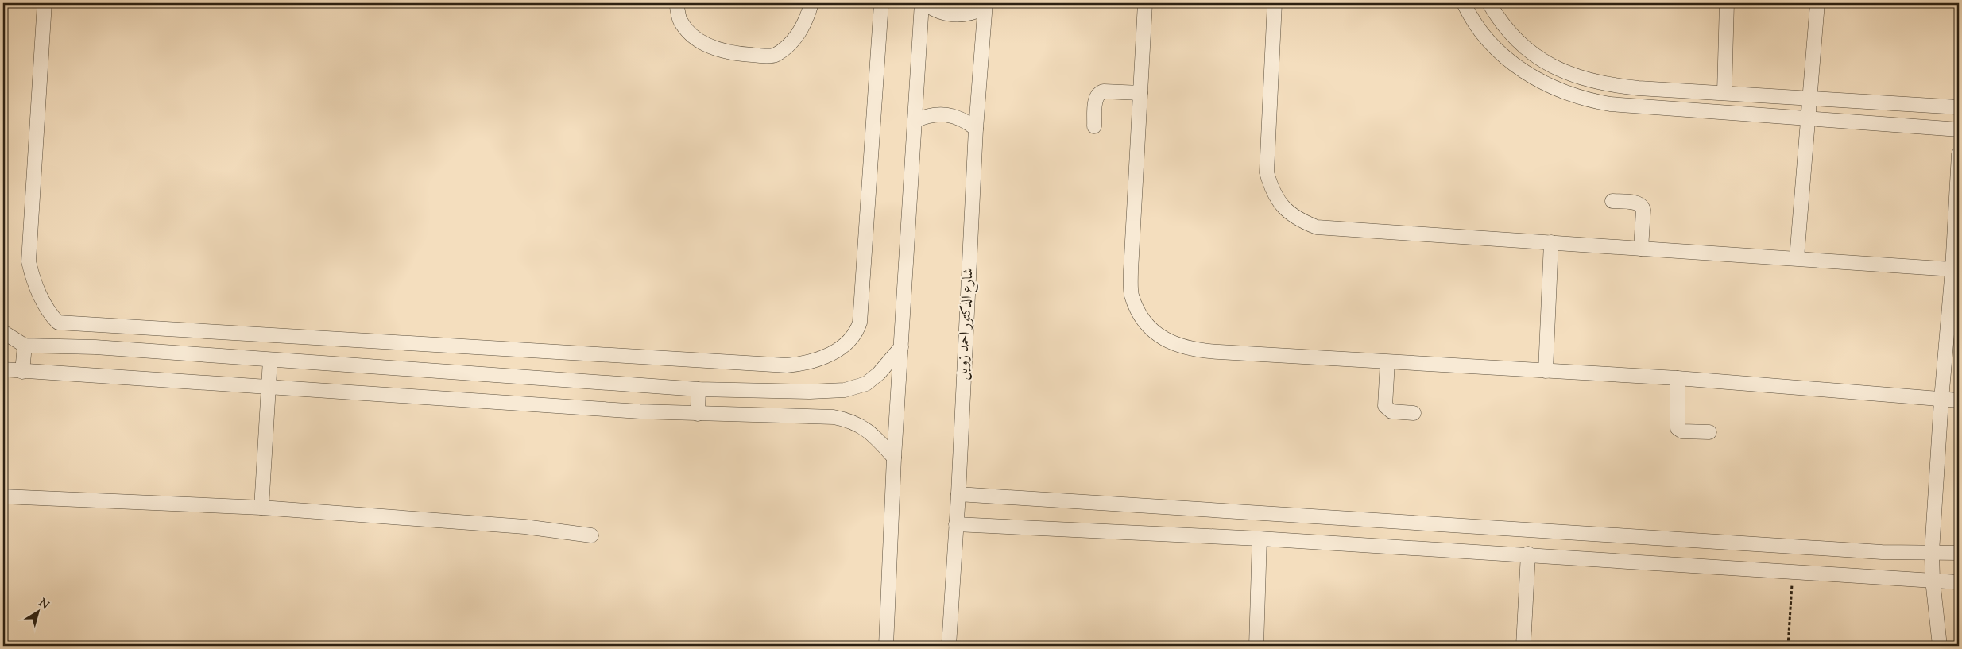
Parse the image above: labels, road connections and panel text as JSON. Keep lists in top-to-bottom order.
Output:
{
  "streets": {
    "street": ["شارع الدكتور احمد زويل"]
  },
  "north": "top right"
}
